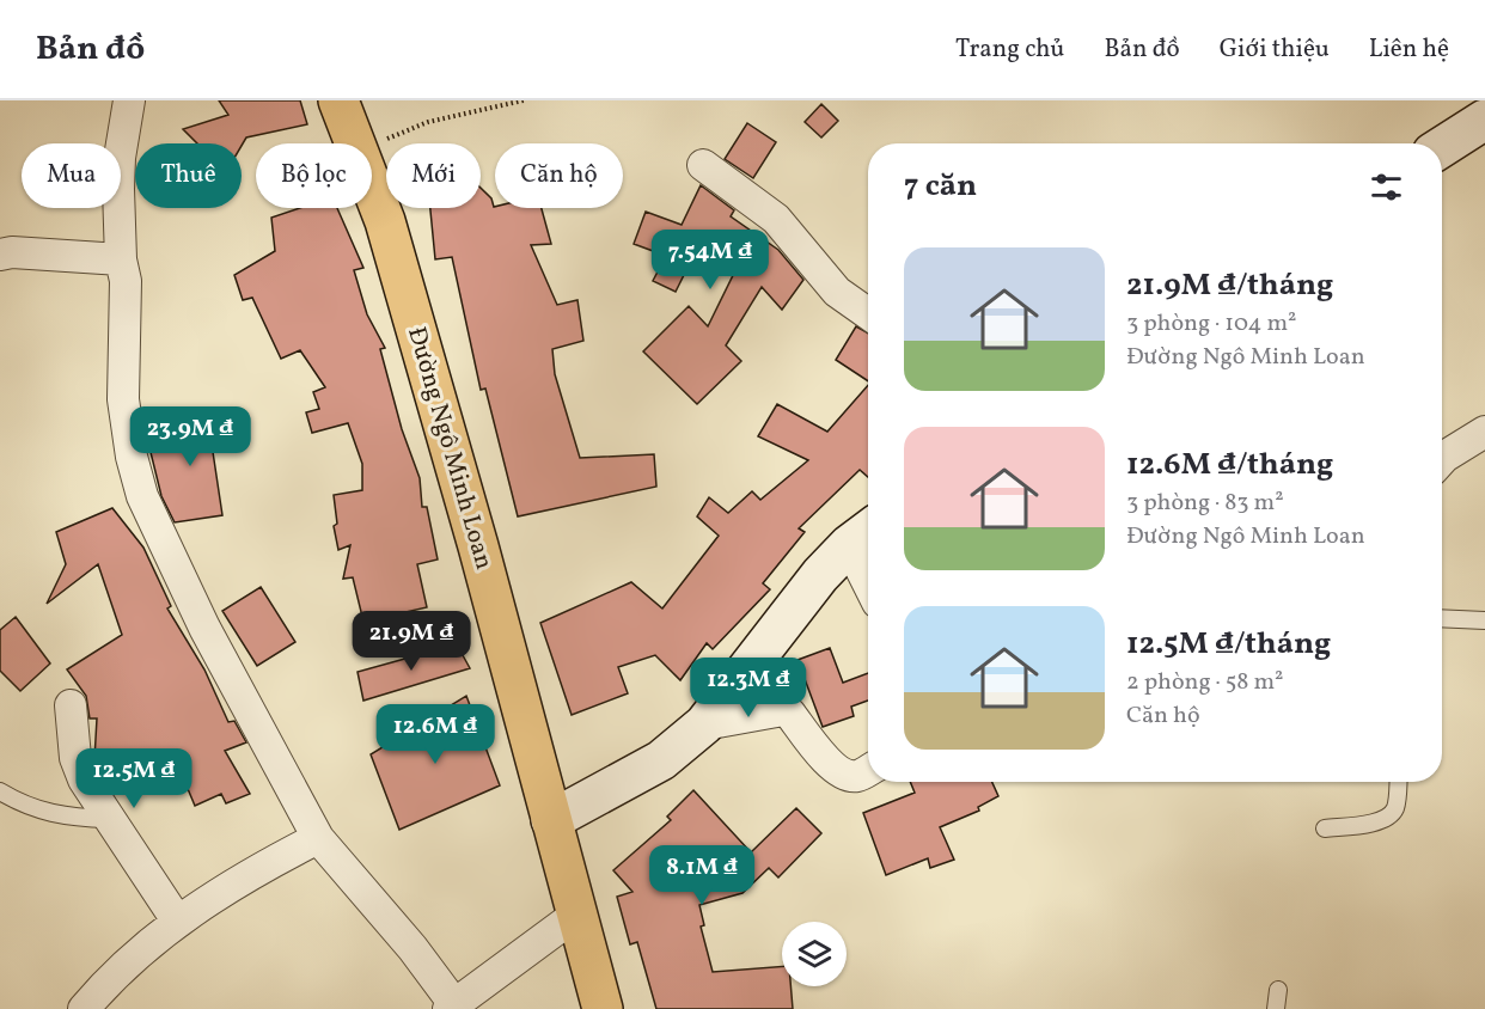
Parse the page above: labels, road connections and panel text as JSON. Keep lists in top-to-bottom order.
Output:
{
  "streets": {
    "highway": ["Đường Ngô Minh Loan"]
  },
  "page": {
    "header": "Bản đồ",
    "nav": [
      "Trang chủ",
      "Bản đồ",
      "Giới thiệu",
      "Liên hệ"
    ],
    "chip": [
      "Mua",
      "Thuê",
      "Bộ lọc",
      "Mới",
      "Căn hộ"
    ],
    "heading": "7 căn",
    "price": [
      "7.54M ₫",
      "23.9M ₫",
      "21.9M ₫",
      "12.3M ₫",
      "12.6M ₫",
      "12.5M ₫",
      "8.1M ₫"
    ],
    "list": [
      {
        "name": "21.9M ₫/tháng",
        "note": "3 phòng · 104 m² · Đường Ngô Minh Loan"
      },
      {
        "name": "12.6M ₫/tháng",
        "note": "3 phòng · 83 m² · Đường Ngô Minh Loan"
      },
      {
        "name": "12.5M ₫/tháng",
        "note": "2 phòng · 58 m² · Căn hộ"
      }
    ]
  }
}
